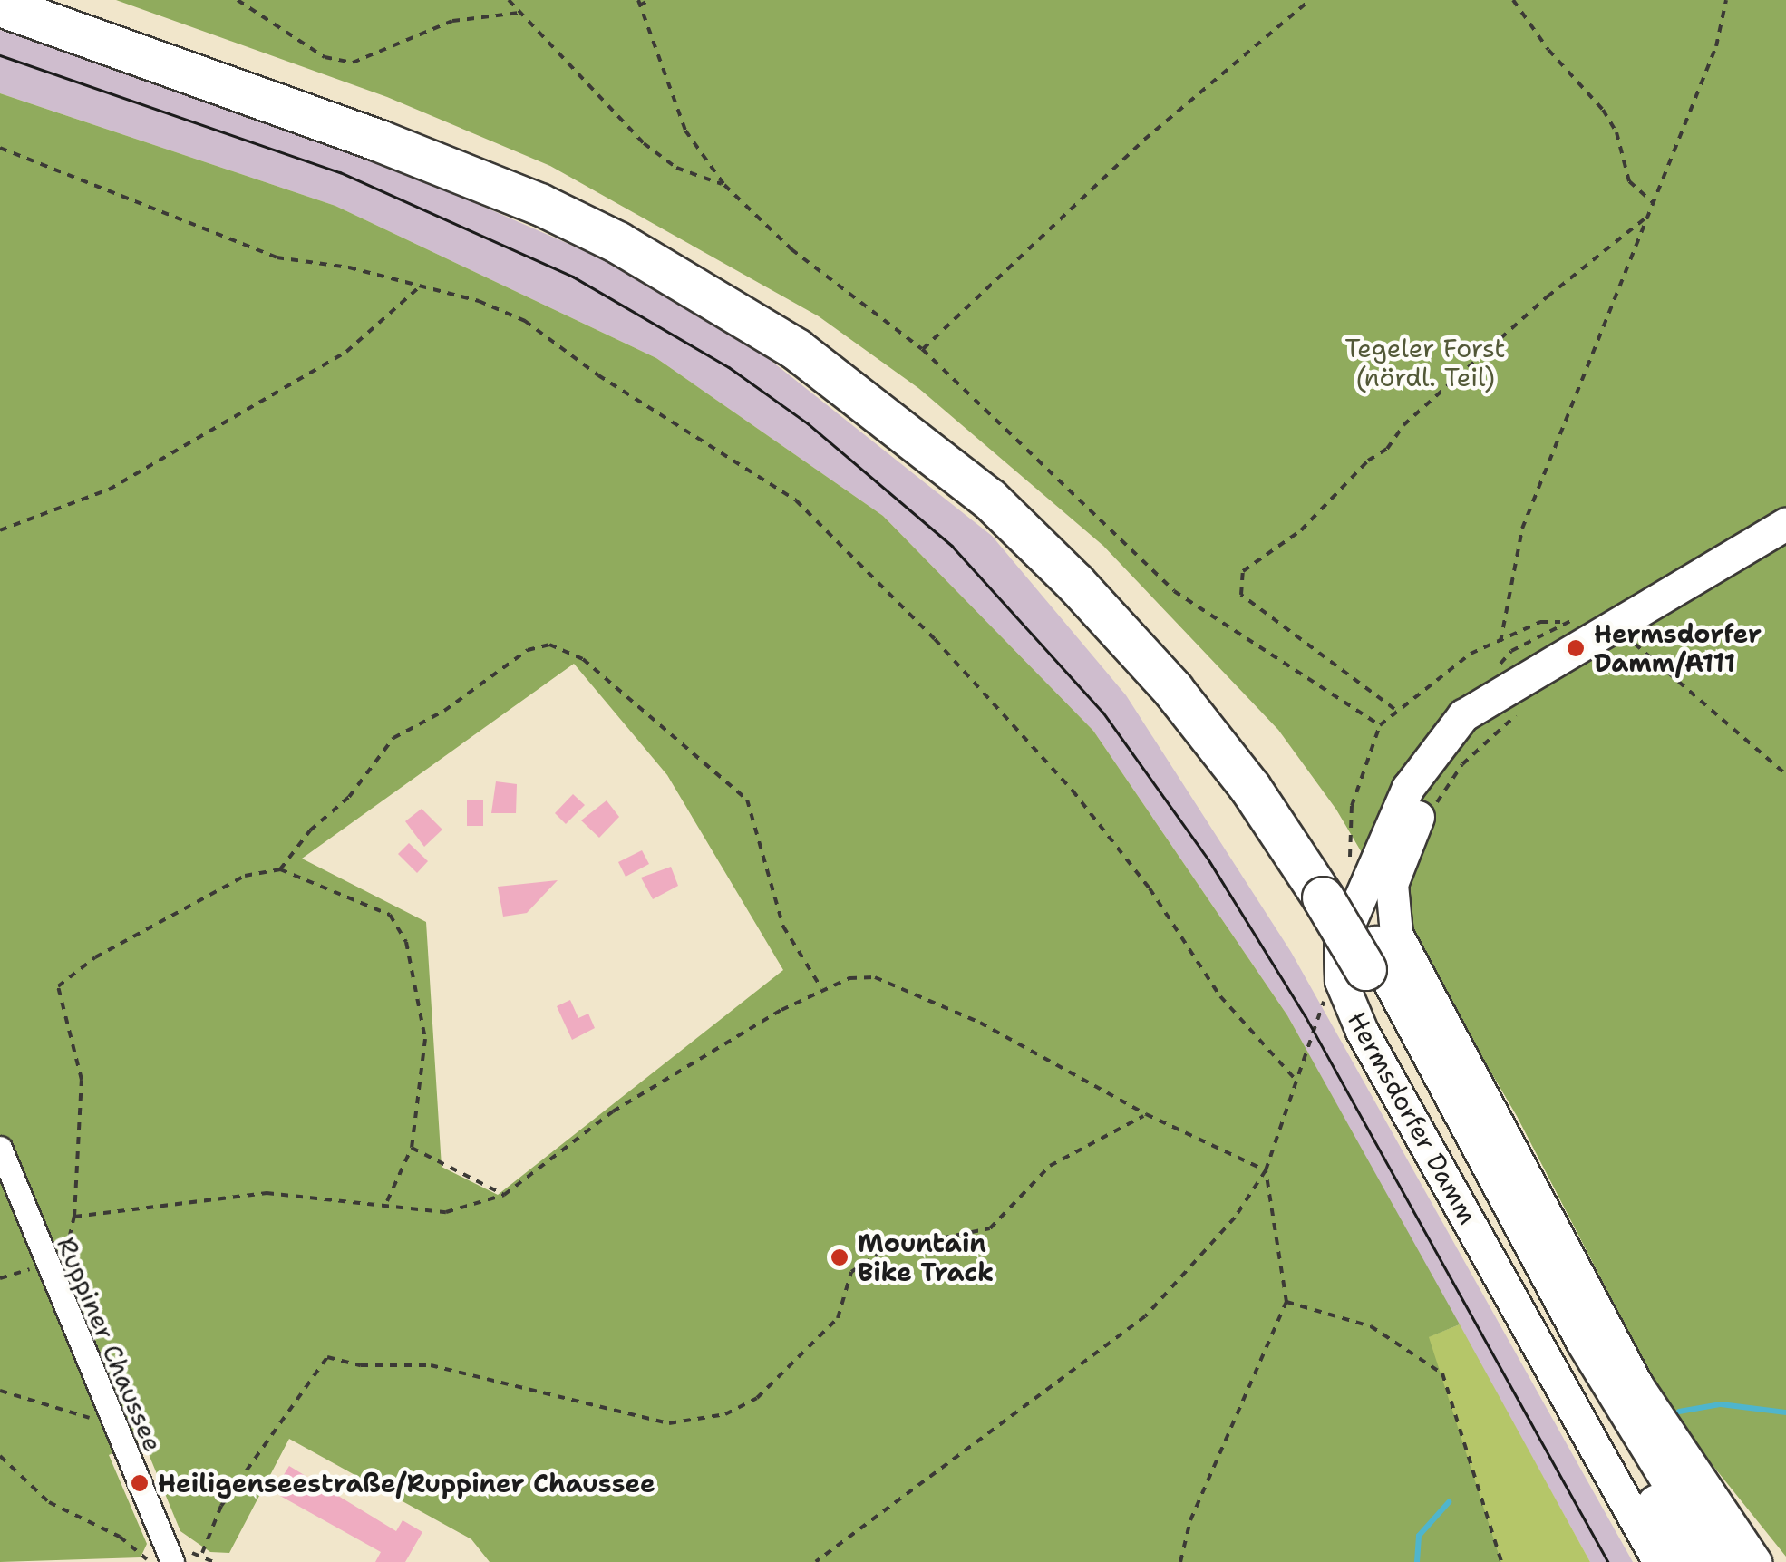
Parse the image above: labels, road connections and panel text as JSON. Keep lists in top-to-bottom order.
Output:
{
  "streets": {
    "main road": ["Hermsdorfer Damm"],
    "street": ["Ruppiner Chaussee"]
  },
  "parks": ["Tegeler Forst (nördl. Teil)"],
  "places": ["Hermsdorfer Damm/A111", "Mountain Bike Track", "Heiligenseestraße/Ruppiner Chaussee"]
}
